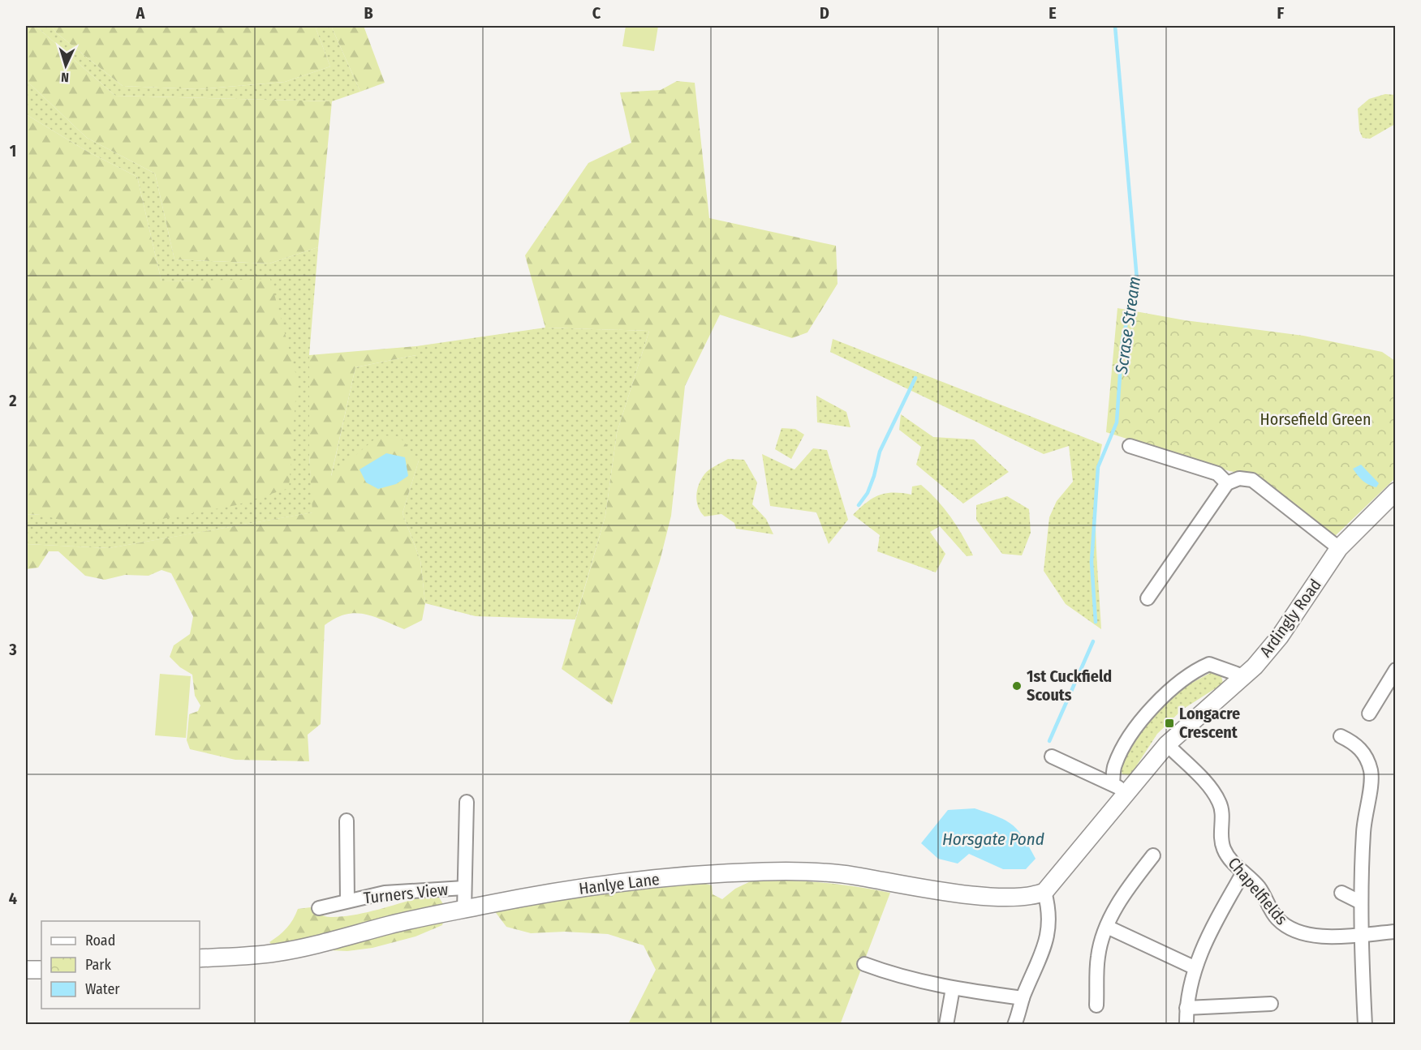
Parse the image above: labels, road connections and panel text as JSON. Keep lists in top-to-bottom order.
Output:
{
  "streets": {
    "street": [
      "Ardingly Road",
      "Hanlye Lane",
      "Chapelfields",
      "Turners View"
    ]
  },
  "crossings": [
    ["Ardingly Road", "Hanlye Lane"],
    ["Ardingly Road", "Chapelfields"]
  ],
  "water": ["Scrase Stream", "Horsgate Pond"],
  "parks": ["Horsefield Green"],
  "places": {
    "other": ["1st Cuckfield Scouts"],
    "transit": ["Longacre Crescent"]
  },
  "legend": ["Road", "Park", "Water"],
  "north": "bottom",
  "grid": {
    "columns": [
      "A",
      "B",
      "C",
      "D",
      "E",
      "F"
    ],
    "rows": [
      "1",
      "2",
      "3",
      "4"
    ]
  }
}
